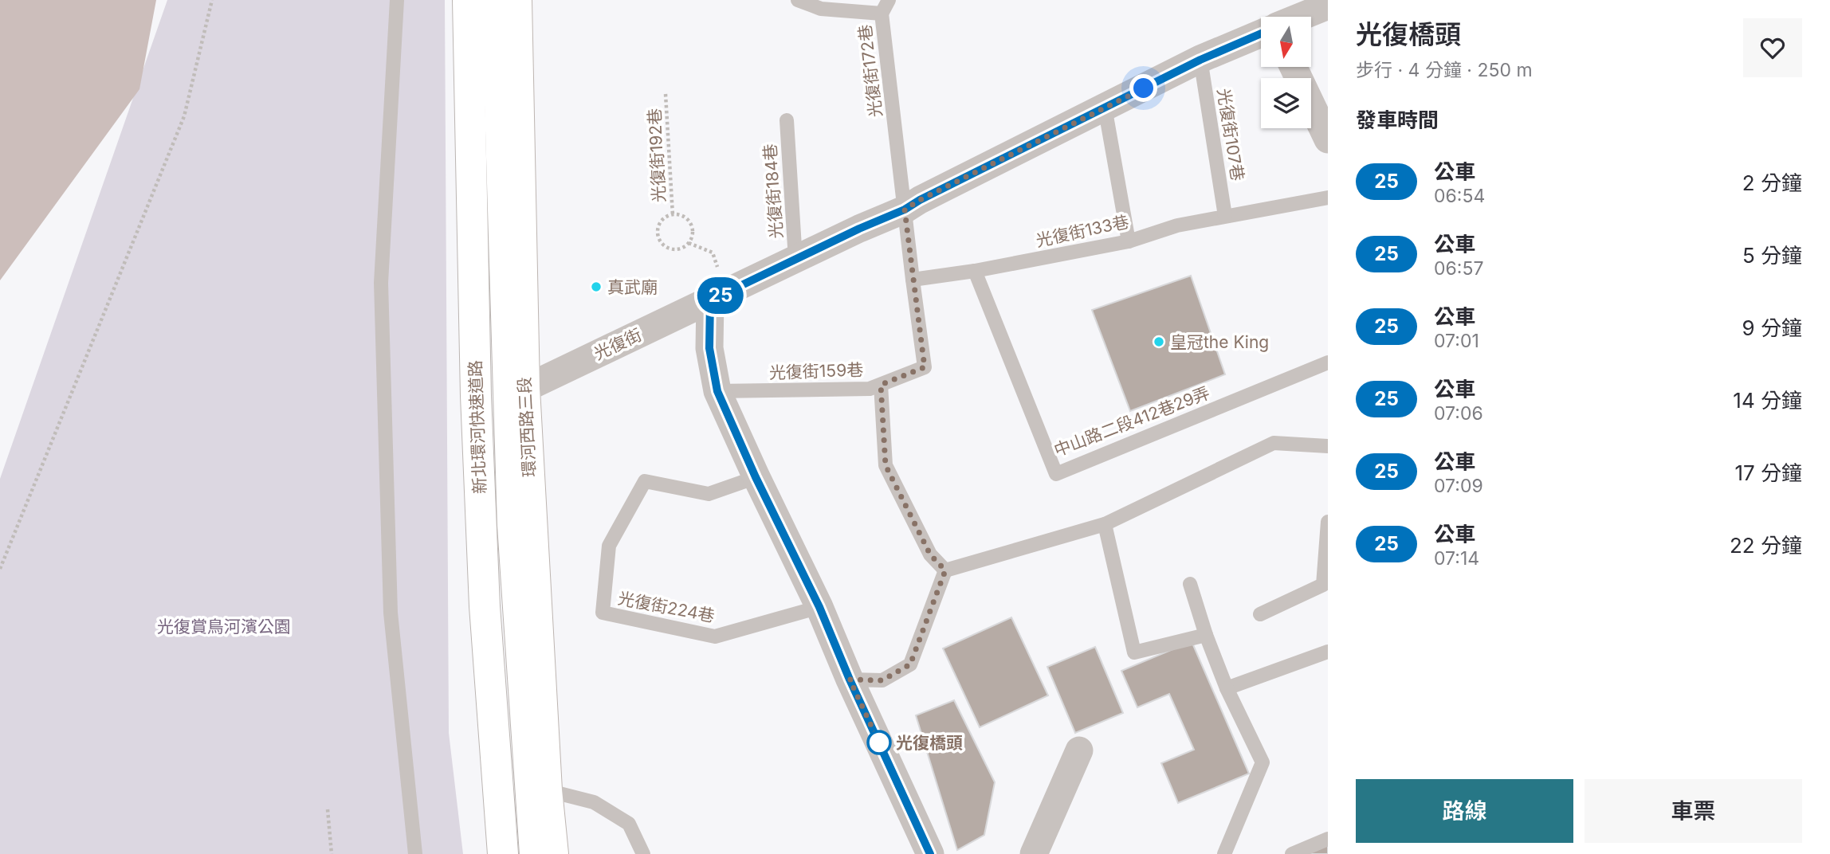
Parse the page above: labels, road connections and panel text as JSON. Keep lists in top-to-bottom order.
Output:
{
  "streets": {
    "main road": ["新北環河快速道路", "環河西路三段"],
    "street": ["光復街"],
    "lane": [
      "光復街172巷",
      "光復街107巷",
      "光復街184巷",
      "光復街133巷",
      "光復街159巷",
      "中山路二段412巷29弄",
      "光復街224巷"
    ],
    "path": ["光復街192巷"]
  },
  "crossings": [
    ["光復街172巷", "光復街"],
    ["光復街107巷", "光復街133巷"],
    ["光復街107巷", "光復街"],
    ["光復街184巷", "光復街"],
    ["光復街133巷", "光復街159巷"],
    ["光復街133巷", "中山路二段412巷29弄"],
    ["光復街", "環河西路三段"]
  ],
  "parks": ["光復賞鳥河濱公園"],
  "places": ["真武廟", "皇冠the King", "光復橋頭"],
  "lines": ["bus line 25"],
  "north": "bottom",
  "page": {
    "on_map": "25",
    "heading": [
      ["光復橋頭", "步行 · 4 分鐘 · 250 m"],
      "發車時間"
    ],
    "list": [
      {
        "mark": "25",
        "name": "公車",
        "note": "06:54",
        "value": "2 分鐘"
      },
      {
        "mark": "25",
        "name": "公車",
        "note": "06:57",
        "value": "5 分鐘"
      },
      {
        "mark": "25",
        "name": "公車",
        "note": "07:01",
        "value": "9 分鐘"
      },
      {
        "mark": "25",
        "name": "公車",
        "note": "07:06",
        "value": "14 分鐘"
      },
      {
        "mark": "25",
        "name": "公車",
        "note": "07:09",
        "value": "17 分鐘"
      },
      {
        "mark": "25",
        "name": "公車",
        "note": "07:14",
        "value": "22 分鐘"
      }
    ],
    "buttons": ["路線", "車票"]
  }
}
